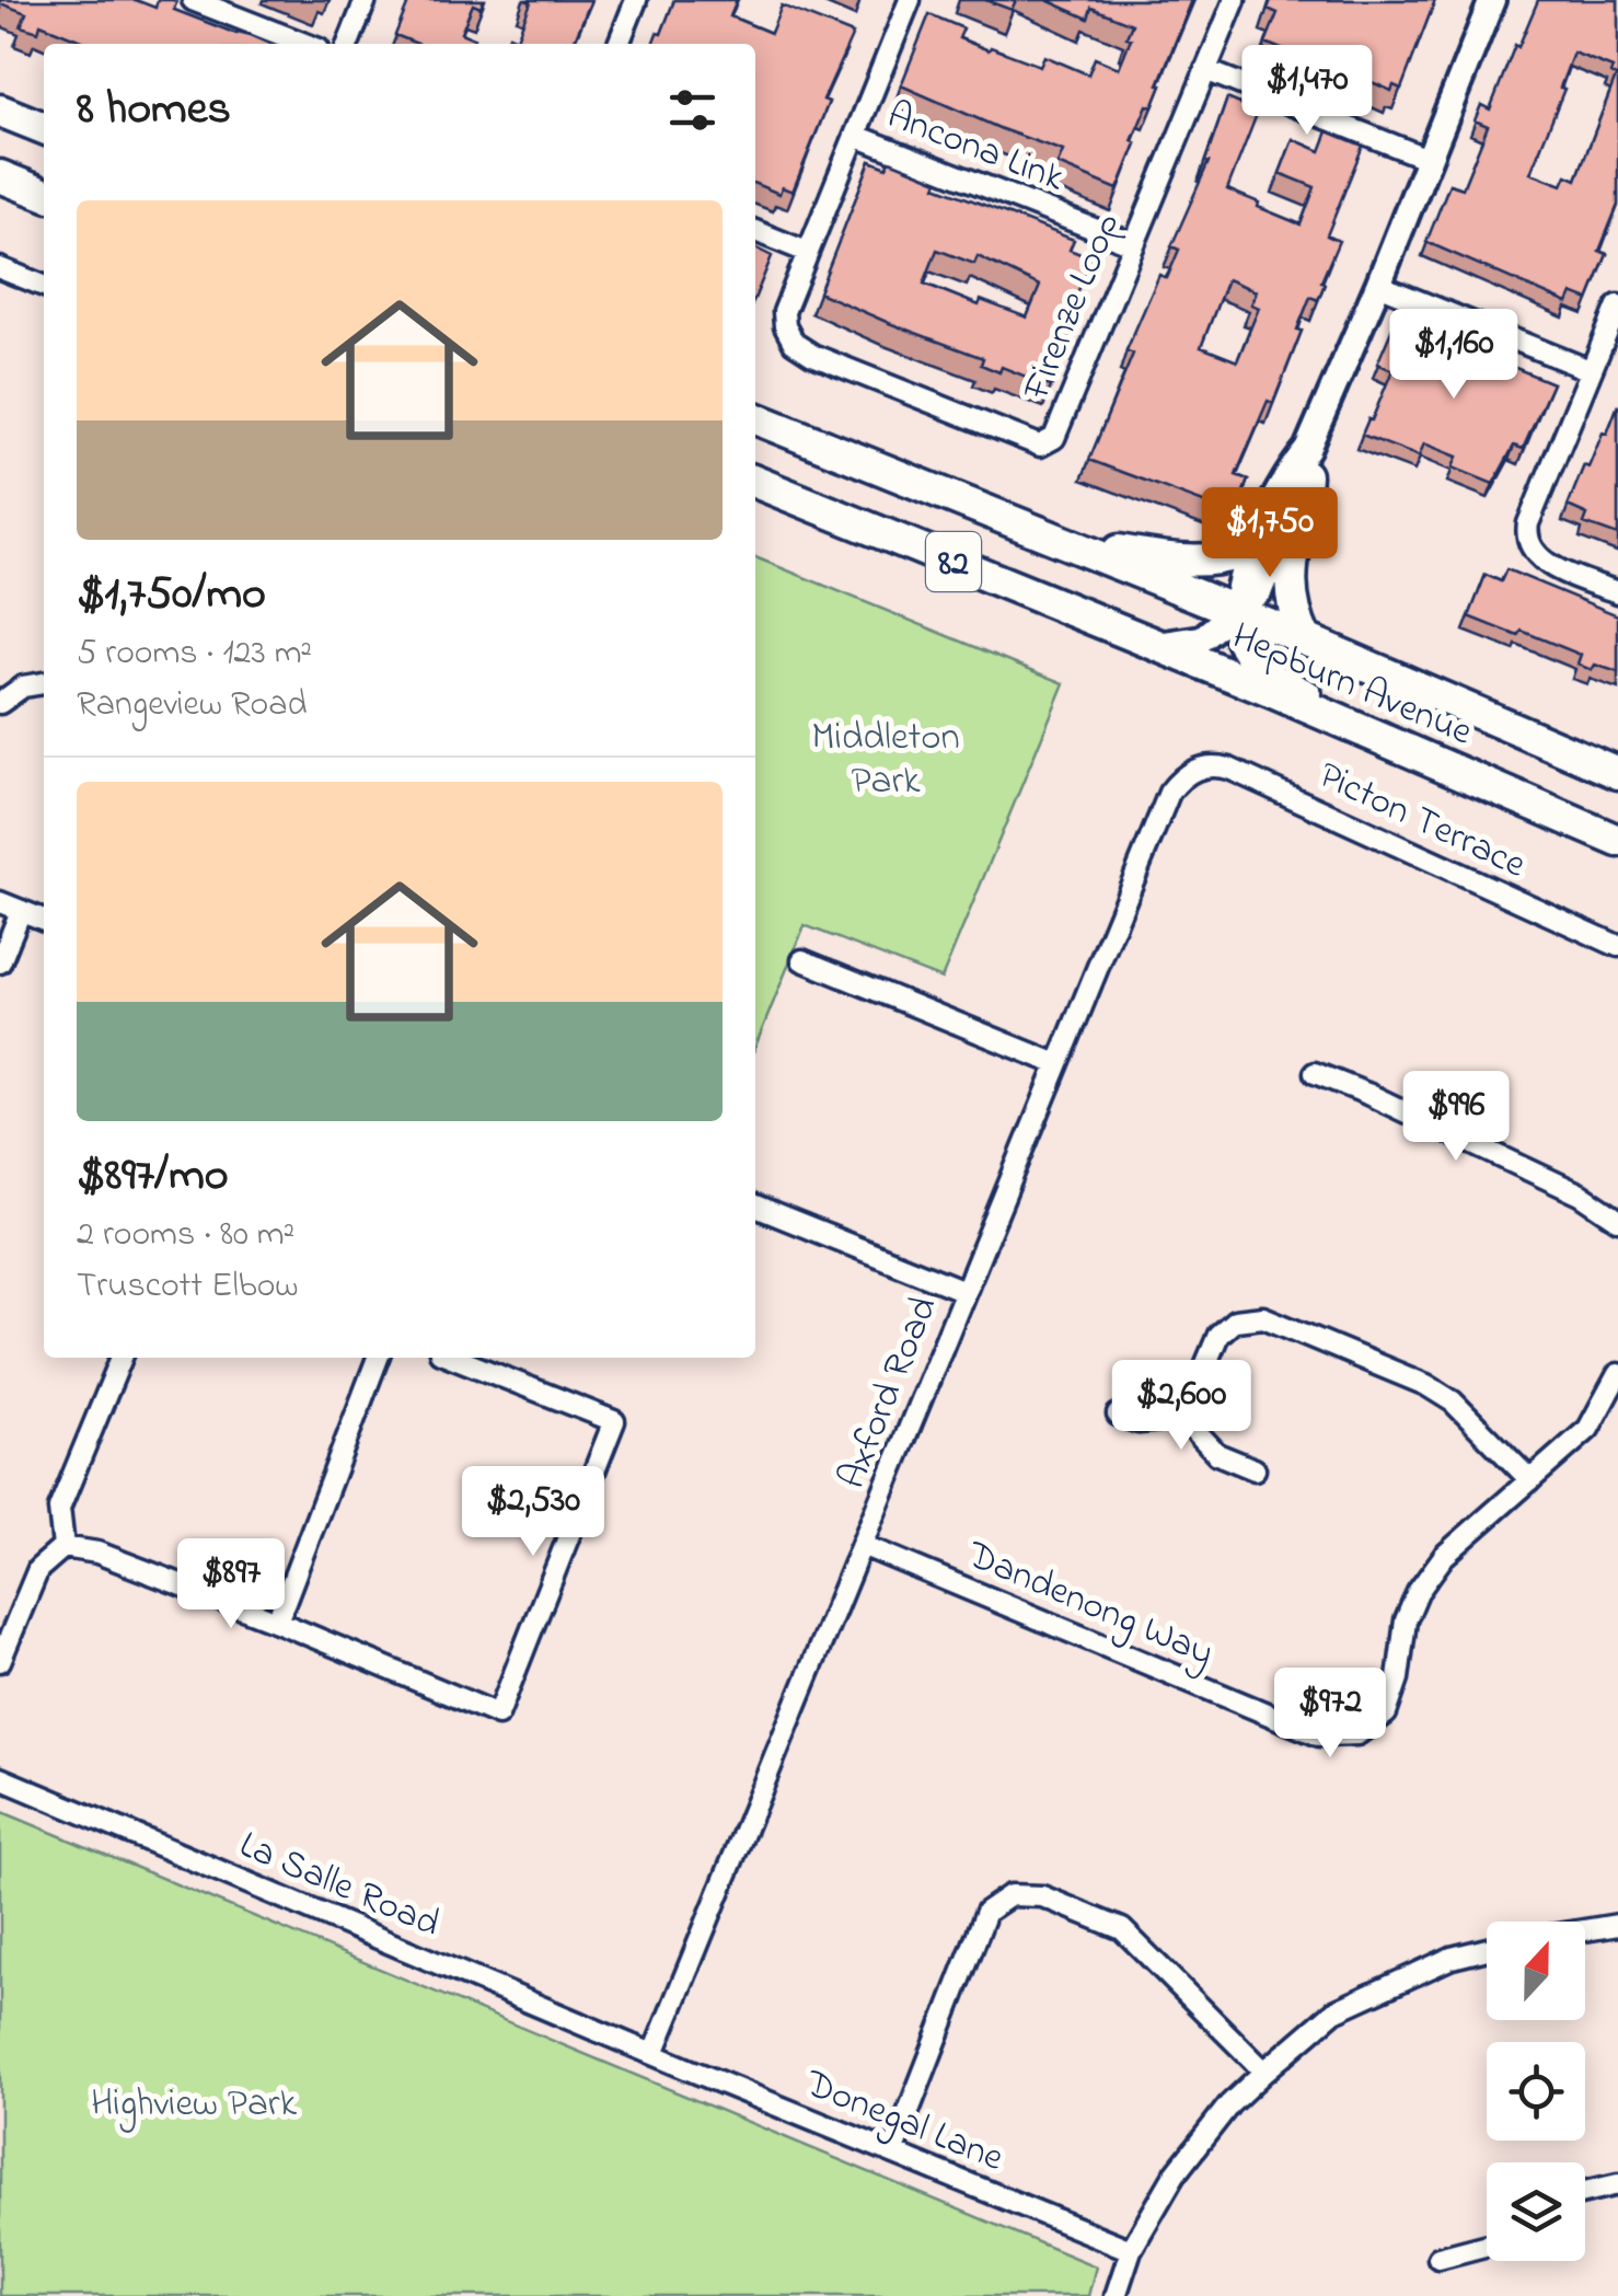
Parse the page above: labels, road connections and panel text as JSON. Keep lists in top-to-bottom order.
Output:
{
  "streets": {
    "main road": ["82", "Hepburn Avenue"],
    "street": [
      "Ancona Link",
      "Firenze Loop",
      "Picton Terrace",
      "Axford Road",
      "Dandenong Way",
      "La Salle Road",
      "Donegal Lane"
    ]
  },
  "crossings": [
    ["Ancona Link", "Firenze Loop"],
    ["Picton Terrace", "Axford Road"],
    ["Axford Road", "Dandenong Way"],
    ["Axford Road", "La Salle Road"],
    ["Axford Road", "Donegal Lane"],
    ["La Salle Road", "Donegal Lane"]
  ],
  "parks": ["Middleton Park", "Highview Park"],
  "north": "top",
  "page": {
    "heading": "8 homes",
    "price": [
      "$1,470",
      "$1,160",
      "$1,750",
      "$996",
      "$2,600",
      "$2,530",
      "$897",
      "$972"
    ],
    "list": [
      {
        "name": "$1,750/mo",
        "note": "5 rooms · 123 m² · Rangeview Road"
      },
      {
        "name": "$897/mo",
        "note": "2 rooms · 80 m² · Truscott Elbow"
      }
    ]
  }
}
